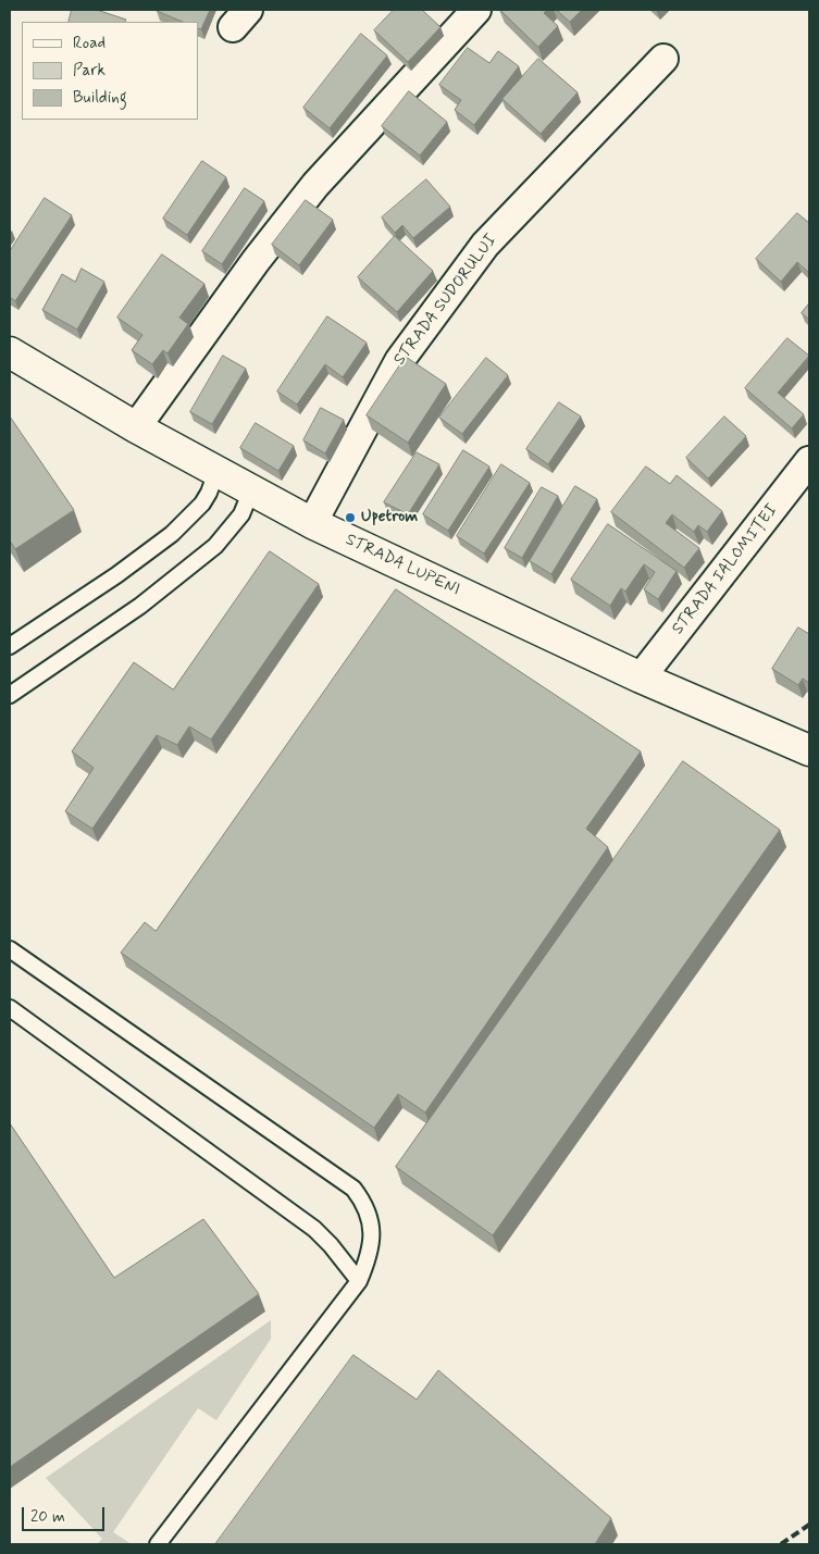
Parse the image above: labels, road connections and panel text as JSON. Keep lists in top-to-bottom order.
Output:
{
  "streets": {
    "street": ["STRADA SUDORULUI", "STRADA LUPENI", "STRADA IALOMIȚEI"]
  },
  "crossings": [
    ["STRADA SUDORULUI", "STRADA LUPENI"],
    ["STRADA LUPENI", "STRADA IALOMIȚEI"]
  ],
  "places": ["Upetrom"],
  "legend": ["Road", "Park", "Building"],
  "scale_bar": "20 m"
}
